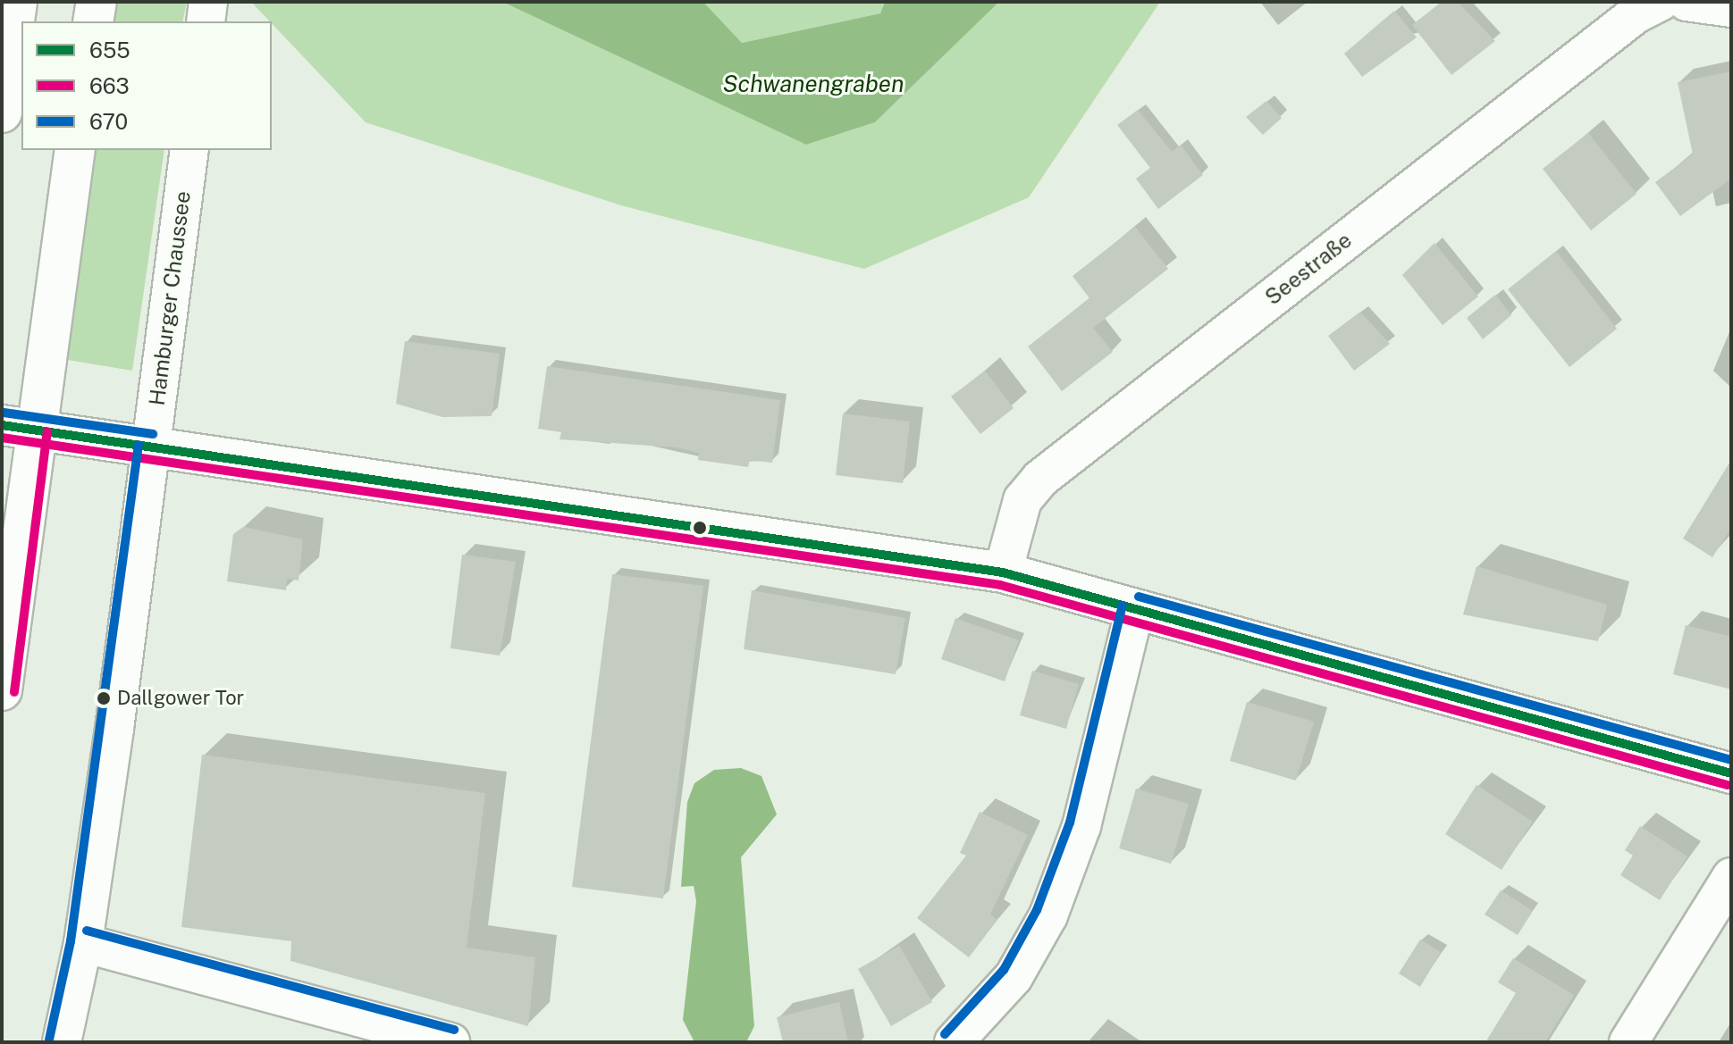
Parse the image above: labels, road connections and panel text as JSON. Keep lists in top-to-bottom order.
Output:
{
  "streets": {
    "street": ["Seestraße", "Hamburger Chaussee"]
  },
  "water": ["Schwanengraben"],
  "places": ["Dallgower Tor"],
  "lines": ["transit line 670", "transit line 655", "transit line 663"],
  "legend": ["655", "663", "670"]
}
